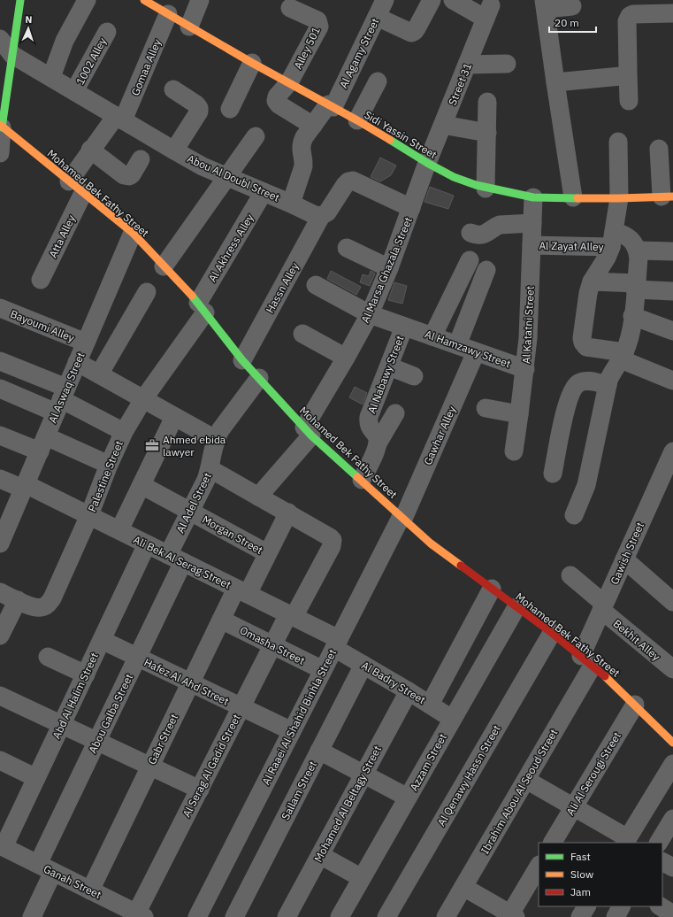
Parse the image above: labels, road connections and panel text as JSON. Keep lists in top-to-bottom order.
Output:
{
  "streets": {
    "street": [
      "Alley 501",
      "Al Agamy Street",
      "1002 Alley",
      "Gomaa Alley",
      "Street 31",
      "Sidi Yassin Street",
      "Abou Al Doubl Street",
      "Mohamed Bek Fathy Street",
      "Atta Alley",
      "Al Zayat Alley",
      "Al Akhress Alley",
      "Al Marsa Ghazala Street",
      "Hassn Alley",
      "Al Katatni Street",
      "Bayoumi Alley",
      "Al Hamzawy Street",
      "Al Nabawy Street",
      "Al Aswaq Street",
      "Gawhar Alley",
      "Palestine Street",
      "Al Adel Street",
      "Morgan Street",
      "Gawish Street",
      "Ali Bek Al Serag Street",
      "Bekhit Alley",
      "Omasha Street",
      "Hafez Al Ahd Street",
      "Al Badry Street",
      "Abd Al Halim Street",
      "Abou Galba Street",
      "Al Raaei Al Shahid Binhla Street",
      "Gabr Street",
      "Azzam Street",
      "Al Serag Al Gadid Street",
      "Ali Al Serougi Street",
      "Al Qenawy Hassn Street",
      "Sallam Street",
      "Ibrahim Abou Al Seoud Street",
      "Mohamed Al Beltagy Street",
      "Ganah Street"
    ]
  },
  "crossings": [
    ["Alley 501", "Sidi Yassin Street"],
    ["Al Agamy Street", "Sidi Yassin Street"],
    ["Al Agamy Street", "Abou Al Doubl Street"],
    ["1002 Alley", "Abou Al Doubl Street"],
    ["Gomaa Alley", "Sidi Yassin Street"],
    ["Gomaa Alley", "Abou Al Doubl Street"],
    ["Gomaa Alley", "Mohamed Bek Fathy Street"],
    ["Street 31", "Sidi Yassin Street"],
    ["Street 31", "Al Marsa Ghazala Street"],
    ["Sidi Yassin Street", "Al Marsa Ghazala Street"],
    ["Sidi Yassin Street", "Al Katatni Street"],
    ["Abou Al Doubl Street", "Al Akhress Alley"],
    ["Abou Al Doubl Street", "Hassn Alley"],
    ["Mohamed Bek Fathy Street", "Atta Alley"],
    ["Mohamed Bek Fathy Street", "Al Akhress Alley"],
    ["Mohamed Bek Fathy Street", "Al Marsa Ghazala Street"],
    ["Mohamed Bek Fathy Street", "Hassn Alley"],
    ["Mohamed Bek Fathy Street", "Al Aswaq Street"],
    ["Mohamed Bek Fathy Street", "Gawhar Alley"],
    ["Mohamed Bek Fathy Street", "Palestine Street"],
    ["Mohamed Bek Fathy Street", "Al Adel Street"],
    ["Mohamed Bek Fathy Street", "Gawish Street"],
    ["Mohamed Bek Fathy Street", "Al Raaei Al Shahid Binhla Street"],
    ["Mohamed Bek Fathy Street", "Azzam Street"],
    ["Mohamed Bek Fathy Street", "Ali Al Serougi Street"],
    ["Mohamed Bek Fathy Street", "Al Qenawy Hassn Street"],
    ["Mohamed Bek Fathy Street", "Ibrahim Abou Al Seoud Street"],
    ["Al Zayat Alley", "Al Katatni Street"],
    ["Al Akhress Alley", "Palestine Street"],
    ["Al Marsa Ghazala Street", "Al Hamzawy Street"],
    ["Al Katatni Street", "Al Hamzawy Street"],
    ["Bayoumi Alley", "Al Aswaq Street"],
    ["Al Hamzawy Street", "Al Nabawy Street"],
    ["Al Hamzawy Street", "Gawhar Alley"],
    ["Al Aswaq Street", "Ali Bek Al Serag Street"],
    ["Gawhar Alley", "Al Raaei Al Shahid Binhla Street"],
    ["Palestine Street", "Ali Bek Al Serag Street"],
    ["Al Adel Street", "Morgan Street"],
    ["Al Adel Street", "Ali Bek Al Serag Street"],
    ["Al Adel Street", "Abou Galba Street"],
    ["Morgan Street", "Gabr Street"],
    ["Gawish Street", "Bekhit Alley"],
    ["Gawish Street", "Ibrahim Abou Al Seoud Street"],
    ["Ali Bek Al Serag Street", "Al Badry Street"],
    ["Ali Bek Al Serag Street", "Abd Al Halim Street"],
    ["Ali Bek Al Serag Street", "Abou Galba Street"],
    ["Ali Bek Al Serag Street", "Al Raaei Al Shahid Binhla Street"],
    ["Ali Bek Al Serag Street", "Gabr Street"],
    ["Ali Bek Al Serag Street", "Al Serag Al Gadid Street"],
    ["Omasha Street", "Al Raaei Al Shahid Binhla Street"],
    ["Omasha Street", "Gabr Street"],
    ["Omasha Street", "Al Serag Al Gadid Street"],
    ["Hafez Al Ahd Street", "Abd Al Halim Street"],
    ["Hafez Al Ahd Street", "Abou Galba Street"],
    ["Hafez Al Ahd Street", "Al Raaei Al Shahid Binhla Street"],
    ["Hafez Al Ahd Street", "Gabr Street"],
    ["Hafez Al Ahd Street", "Al Serag Al Gadid Street"],
    ["Al Badry Street", "Al Raaei Al Shahid Binhla Street"],
    ["Al Badry Street", "Azzam Street"],
    ["Al Badry Street", "Sallam Street"],
    ["Al Badry Street", "Mohamed Al Beltagy Street"],
    ["Abd Al Halim Street", "Ganah Street"],
    ["Abou Galba Street", "Ganah Street"],
    ["Gabr Street", "Al Serag Al Gadid Street"],
    ["Gabr Street", "Ganah Street"],
    ["Al Serag Al Gadid Street", "Ganah Street"]
  ],
  "places": {
    "office": ["Ahmed ebida lawyer"]
  },
  "legend": ["Fast", "Slow", "Jam"],
  "scale_bar": "20 m",
  "north": "top"
}
